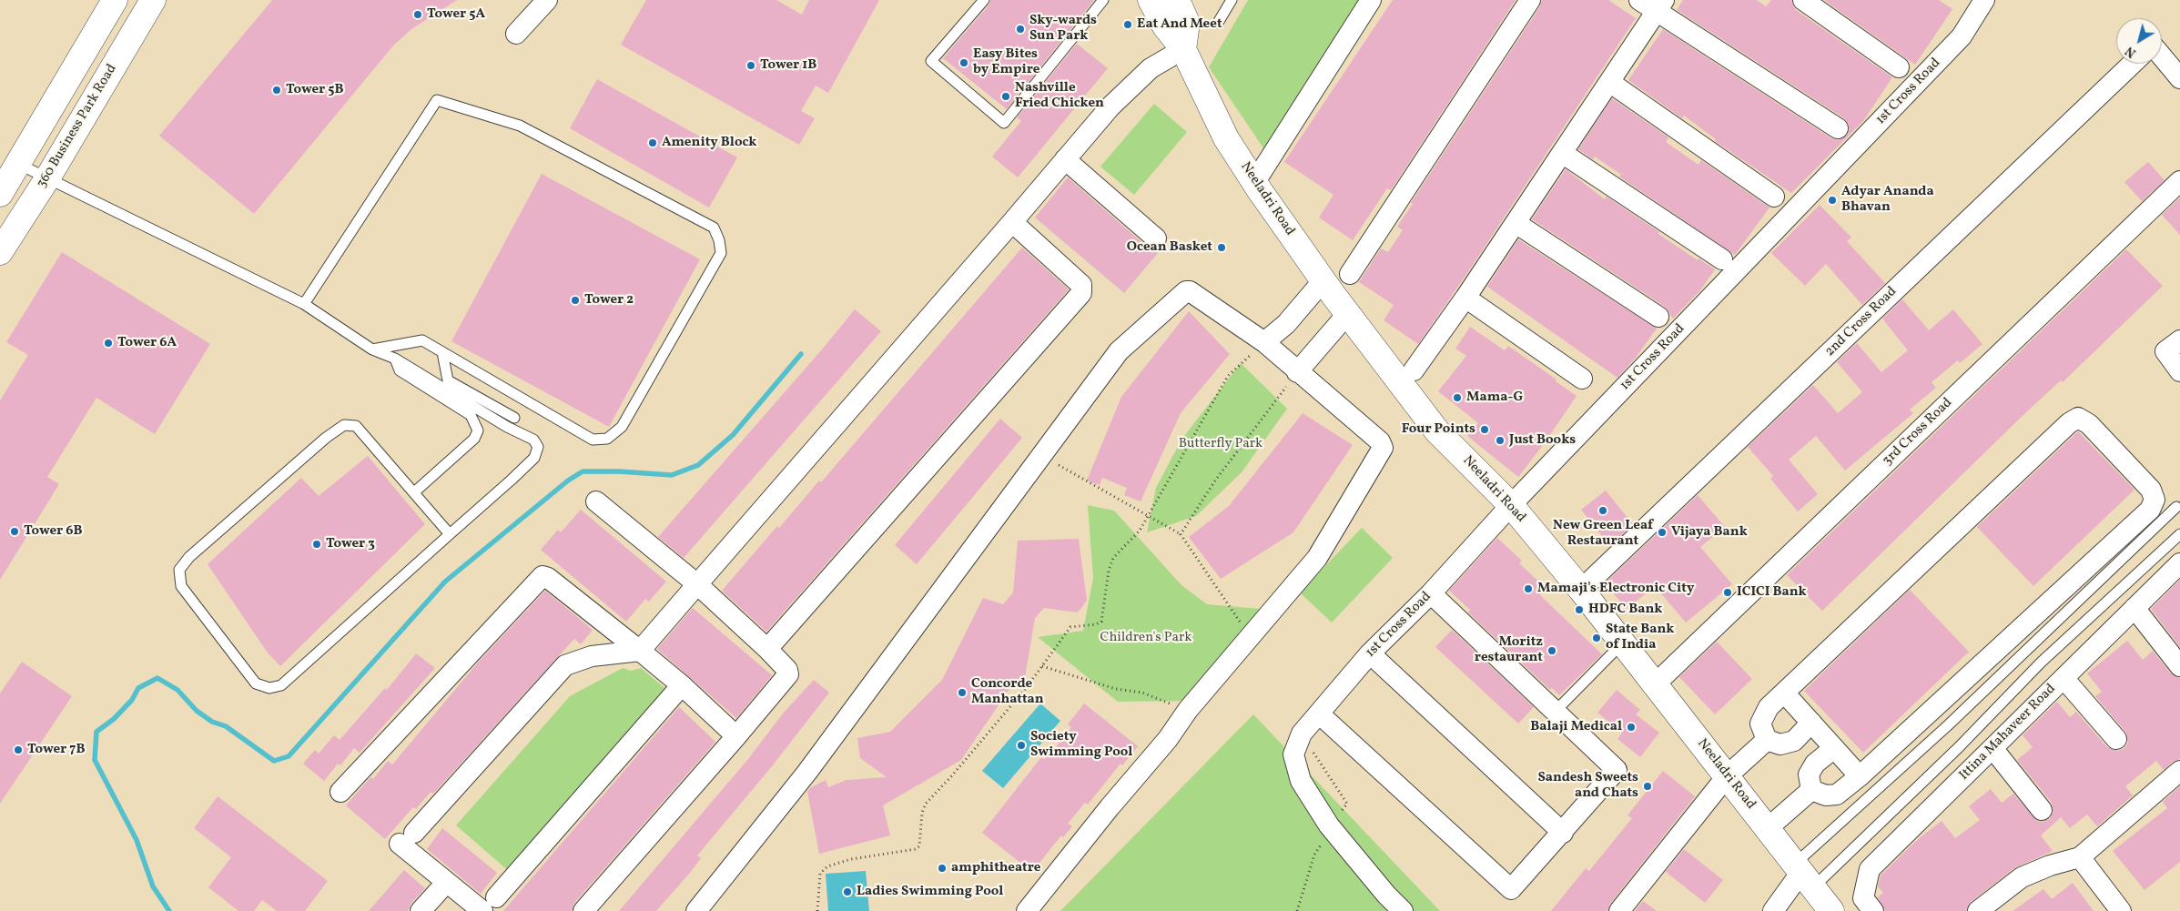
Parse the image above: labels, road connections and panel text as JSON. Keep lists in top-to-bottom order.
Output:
{
  "streets": {
    "main road": ["360 Business Park Road", "Neeladri Road"],
    "street": [
      "1st Cross Road",
      "2nd Cross Road",
      "3rd Cross Road",
      "Ittina Mahaveer Road"
    ]
  },
  "crossings": [
    ["1st Cross Road", "Neeladri Road"],
    ["Neeladri Road", "2nd Cross Road"],
    ["Neeladri Road", "3rd Cross Road"]
  ],
  "parks": ["Butterfly Park", "Children's Park"],
  "places": [
    "Tower 5A",
    "Eat And Meet",
    "Sky-wards Sun Park",
    "Easy Bites by Empire",
    "Tower 1B",
    "Tower 5B",
    "Nashville Fried Chicken",
    "Amenity Block",
    "Adyar Ananda Bhavan",
    "Ocean Basket",
    "Tower 2",
    "Tower 6A",
    "Mama-G",
    "Four Points",
    "Just Books",
    "New Green Leaf Restaurant",
    "Tower 6B",
    "Vijaya Bank",
    "Tower 3",
    "Mamaji's Electronic City",
    "ICICI Bank",
    "HDFC Bank",
    "State Bank of India",
    "Moritz restaurant",
    "Concorde Manhattan",
    "Balaji Medical",
    "Society Swimming Pool",
    "Tower 7B",
    "Sandesh Sweets and Chats",
    "amphitheatre",
    "Ladies Swimming Pool"
  ],
  "north": "bottom left"
}
